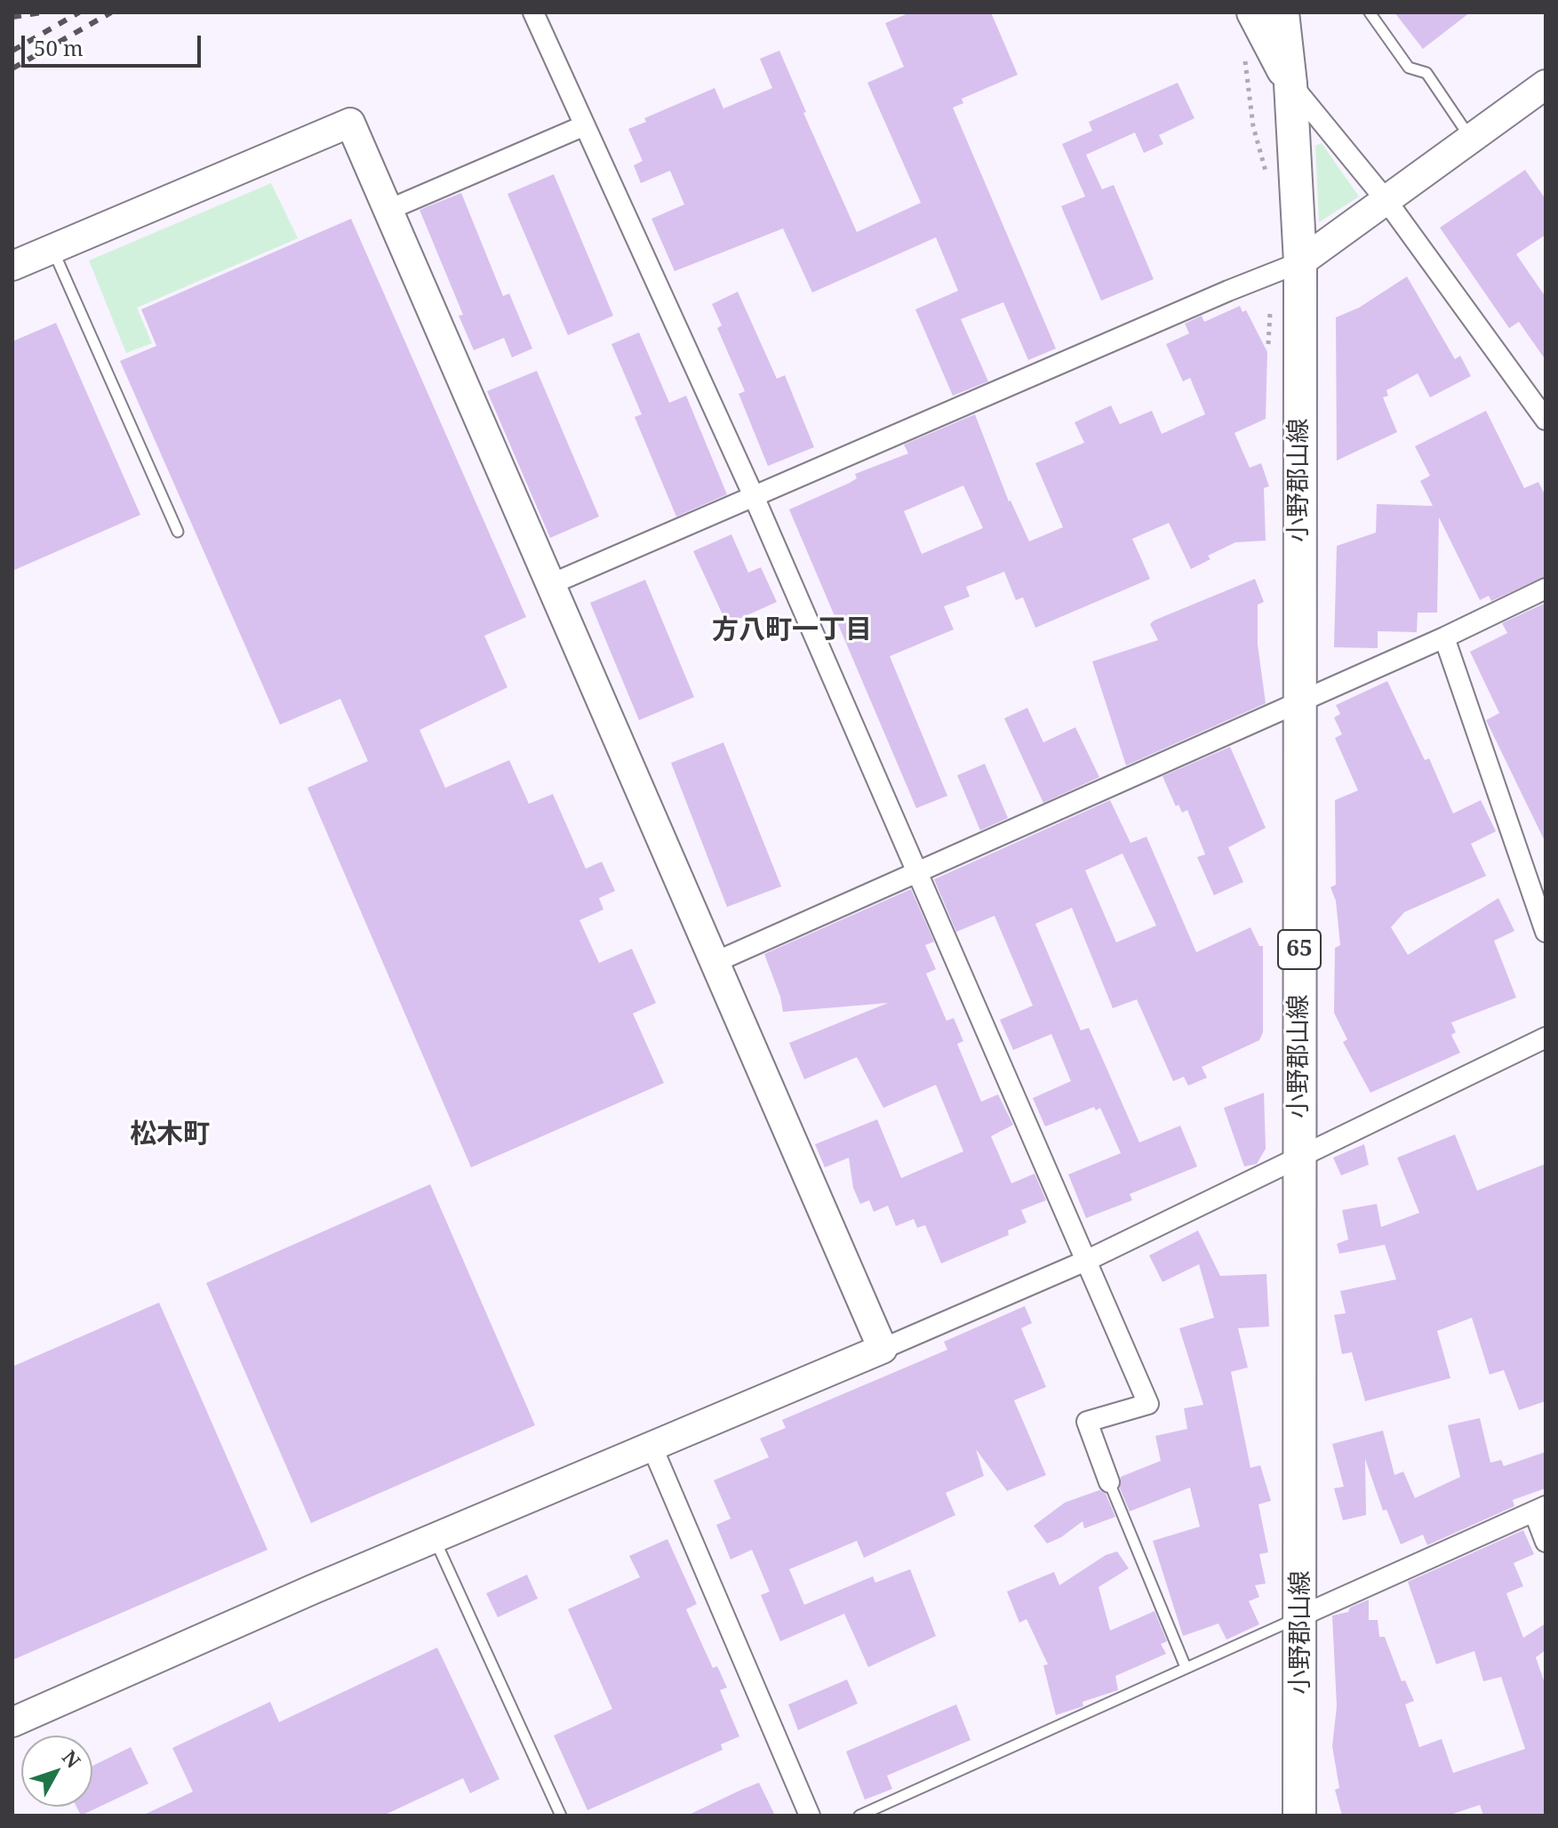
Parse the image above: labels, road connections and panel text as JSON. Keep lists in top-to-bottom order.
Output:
{
  "streets": {
    "main road": ["小野郡山線", "65"]
  },
  "districts": ["方八町一丁目", "松木町"],
  "scale_bar": "50 m",
  "north": "top right"
}
